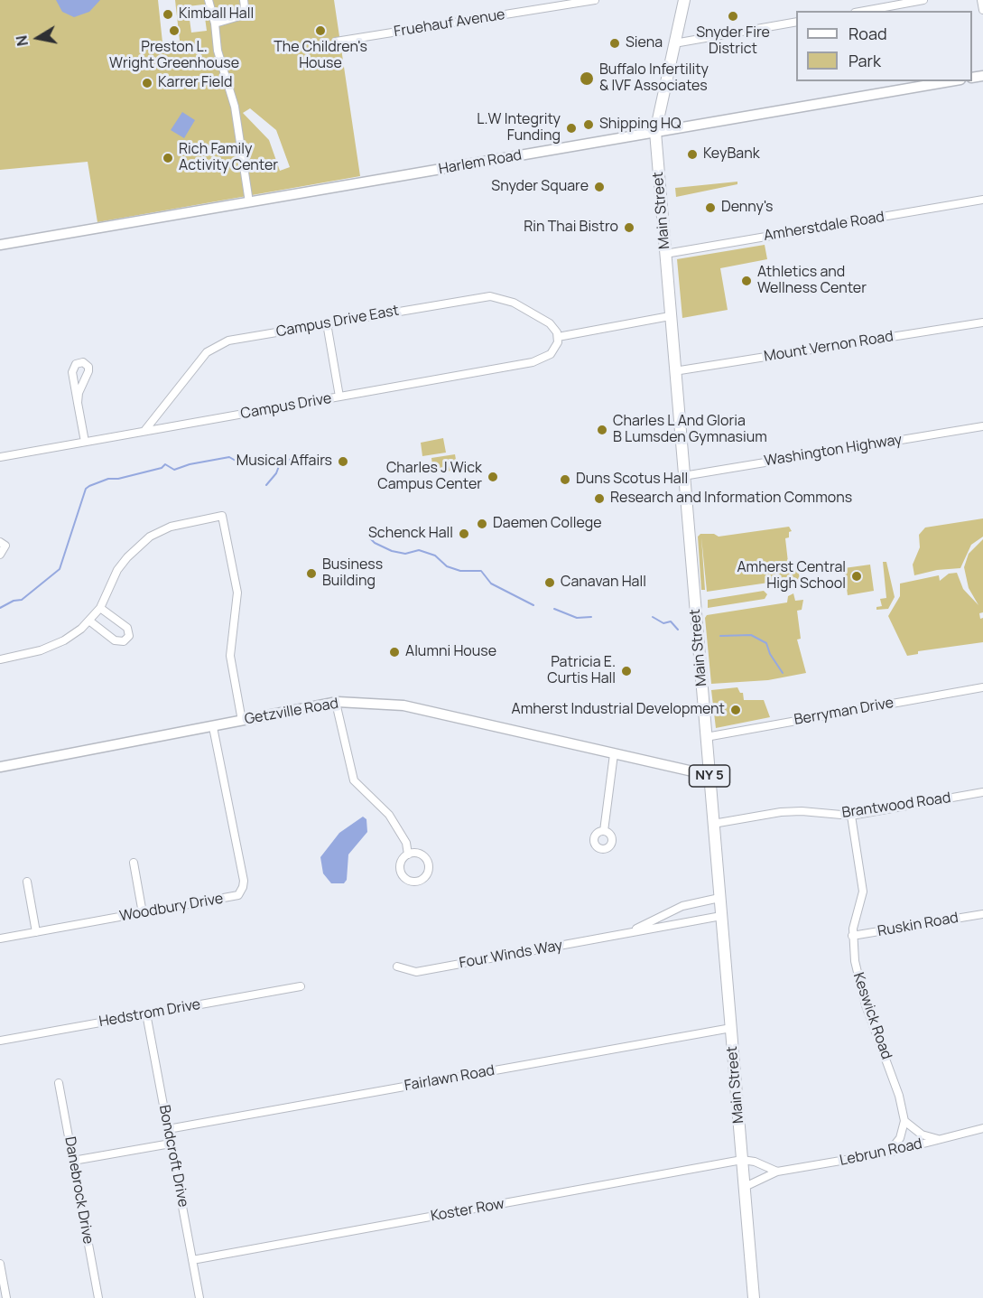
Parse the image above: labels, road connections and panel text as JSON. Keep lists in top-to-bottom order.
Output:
{
  "streets": {
    "main road": [
      "Harlem Road",
      "Main Street",
      "Getzville Road",
      "NY 5"
    ],
    "street": [
      "Fruehauf Avenue",
      "Amherstdale Road",
      "Campus Drive East",
      "Mount Vernon Road",
      "Campus Drive",
      "Washington Highway",
      "Berryman Drive",
      "Brantwood Road",
      "Woodbury Drive",
      "Ruskin Road",
      "Four Winds Way",
      "Hedstrom Drive",
      "Keswick Road",
      "Fairlawn Road",
      "Lebrun Road",
      "Bondcroft Drive",
      "Danebrock Drive",
      "Koster Row"
    ]
  },
  "crossings": [
    ["Harlem Road", "Main Street"],
    ["Main Street", "Amherstdale Road"],
    ["Main Street", "Mount Vernon Road"],
    ["Main Street", "Washington Highway"],
    ["Main Street", "Getzville Road"],
    ["Main Street", "Berryman Drive"],
    ["Main Street", "Brantwood Road"],
    ["Main Street", "Four Winds Way"],
    ["Main Street", "Fairlawn Road"],
    ["Main Street", "Lebrun Road"],
    ["Main Street", "Koster Row"],
    ["Campus Drive East", "Campus Drive"],
    ["Getzville Road", "Woodbury Drive"],
    ["Brantwood Road", "Keswick Road"],
    ["Ruskin Road", "Keswick Road"],
    ["Hedstrom Drive", "Bondcroft Drive"],
    ["Fairlawn Road", "Bondcroft Drive"],
    ["Bondcroft Drive", "Koster Row"]
  ],
  "places": [
    "Kimball Hall",
    "Snyder Fire District",
    "Preston L. Wright Greenhouse",
    "The Children's House",
    "Siena",
    "Buffalo Infertility & IVF Associates",
    "Karrer Field",
    "Shipping HQ",
    "L.W Integrity Funding",
    "KeyBank",
    "Rich Family Activity Center",
    "Snyder Square",
    "Denny's",
    "Rin Thai Bistro",
    "Athletics and Wellness Center",
    "Charles L And Gloria B Lumsden Gymnasium",
    "Musical Affairs",
    "Charles J Wick Campus Center",
    "Duns Scotus Hall",
    "Research and Information Commons",
    "Daemen College",
    "Schenck Hall",
    "Business Building",
    "Amherst Central High School",
    "Canavan Hall",
    "Alumni House",
    "Patricia E. Curtis Hall",
    "Amherst Industrial Development"
  ],
  "legend": ["Road", "Park"],
  "north": "left"
}
